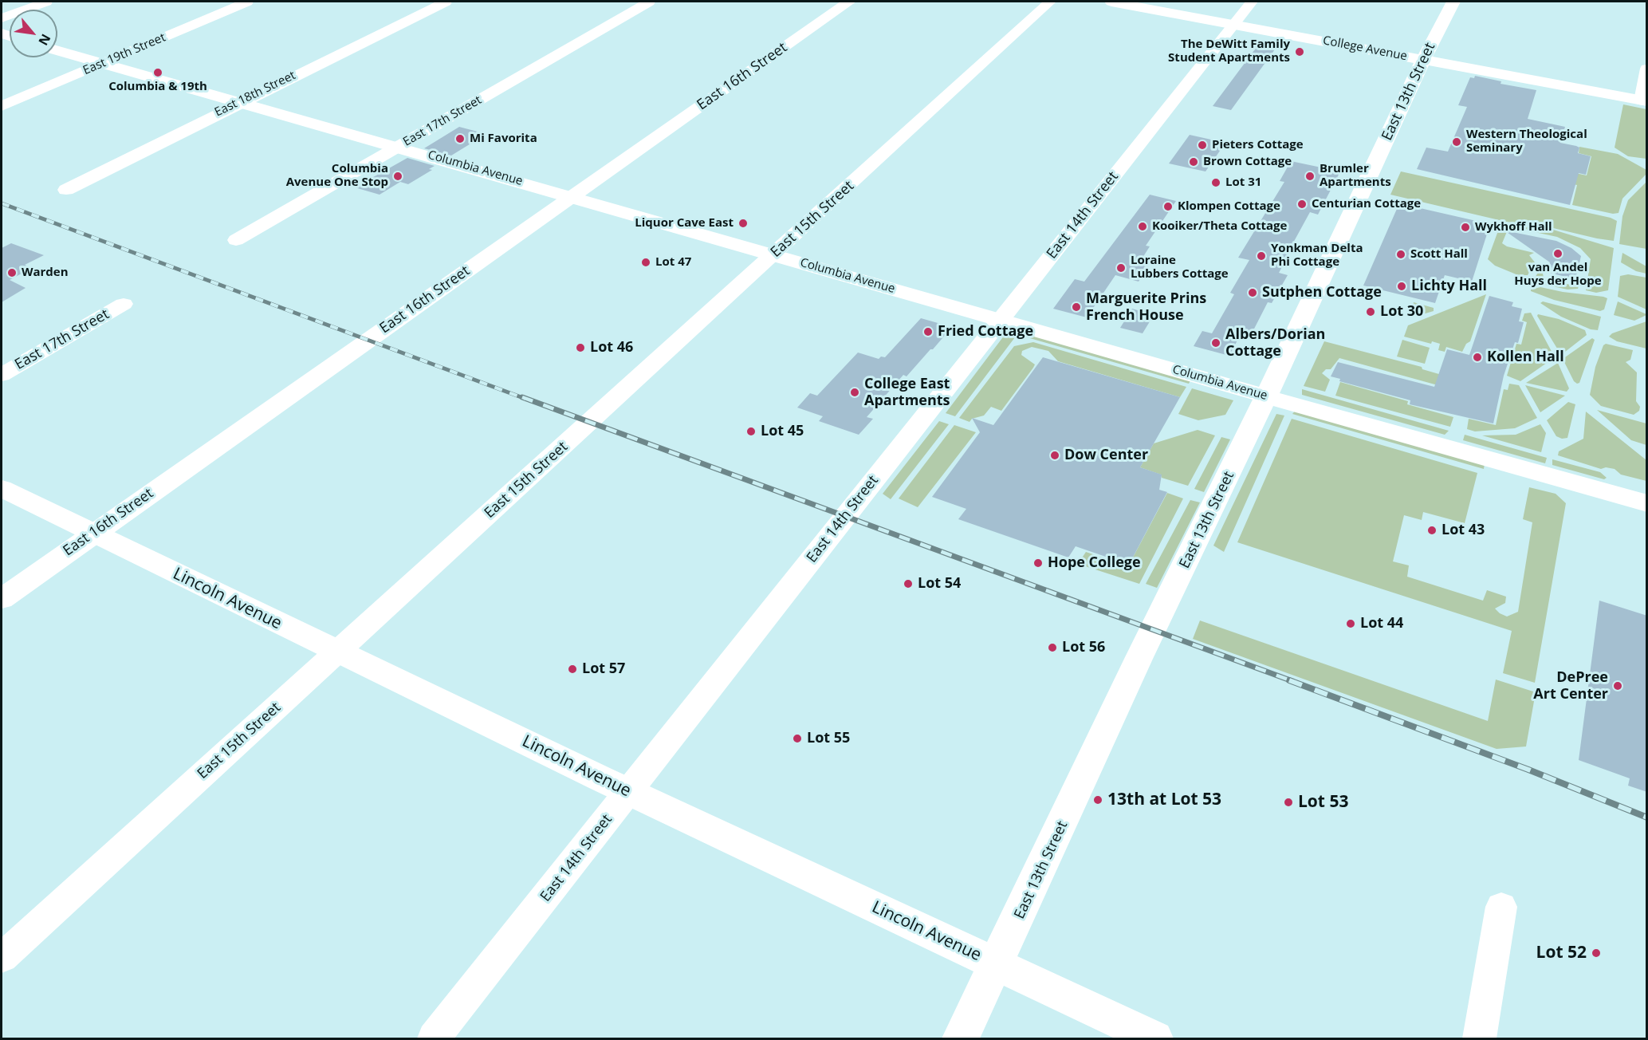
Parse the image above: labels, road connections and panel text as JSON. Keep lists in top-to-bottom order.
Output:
{
  "streets": {
    "street": [
      "College Avenue",
      "East 19th Street",
      "East 16th Street",
      "East 13th Street",
      "East 18th Street",
      "East 17th Street",
      "Columbia Avenue",
      "East 14th Street",
      "East 15th Street",
      "Lincoln Avenue"
    ]
  },
  "crossings": [
    ["College Avenue", "East 13th Street"],
    ["College Avenue", "East 14th Street"],
    ["East 19th Street", "Columbia Avenue"],
    ["East 16th Street", "Columbia Avenue"],
    ["East 16th Street", "Lincoln Avenue"],
    ["East 13th Street", "Columbia Avenue"],
    ["East 13th Street", "Lincoln Avenue"],
    ["East 18th Street", "Columbia Avenue"],
    ["East 17th Street", "Columbia Avenue"],
    ["Columbia Avenue", "East 14th Street"],
    ["Columbia Avenue", "East 15th Street"],
    ["East 14th Street", "Lincoln Avenue"],
    ["East 15th Street", "Lincoln Avenue"]
  ],
  "places": [
    "The DeWitt Family Student Apartments",
    "Columbia & 19th",
    "Mi Favorita",
    "Western Theological Seminary",
    "Pieters Cottage",
    "Brown Cottage",
    "Columbia Avenue One Stop",
    "Brumler Apartments",
    "Lot 31",
    "Centurian Cottage",
    "Klompen Cottage",
    "Liquor Cave East",
    "Kooiker/Theta Cottage",
    "Wykhoff Hall",
    "van Andel Huys der Hope",
    "Scott Hall",
    "Yonkman Delta Phi Cottage",
    "Lot 47",
    "Loraine Lubbers Cottage",
    "Warden",
    "Lichty Hall",
    "Sutphen Cottage",
    "Marguerite Prins French House",
    "Lot 30",
    "Fried Cottage",
    "Albers/Dorian Cottage",
    "Lot 46",
    "Kollen Hall",
    "College East Apartments",
    "Lot 45",
    "Dow Center",
    "Lot 43",
    "Hope College",
    "Lot 54",
    "Lot 44",
    "Lot 56",
    "Lot 57",
    "DePree Art Center",
    "Lot 55",
    "13th at Lot 53",
    "Lot 53",
    "Lot 52"
  ],
  "north": "bottom right"
}
